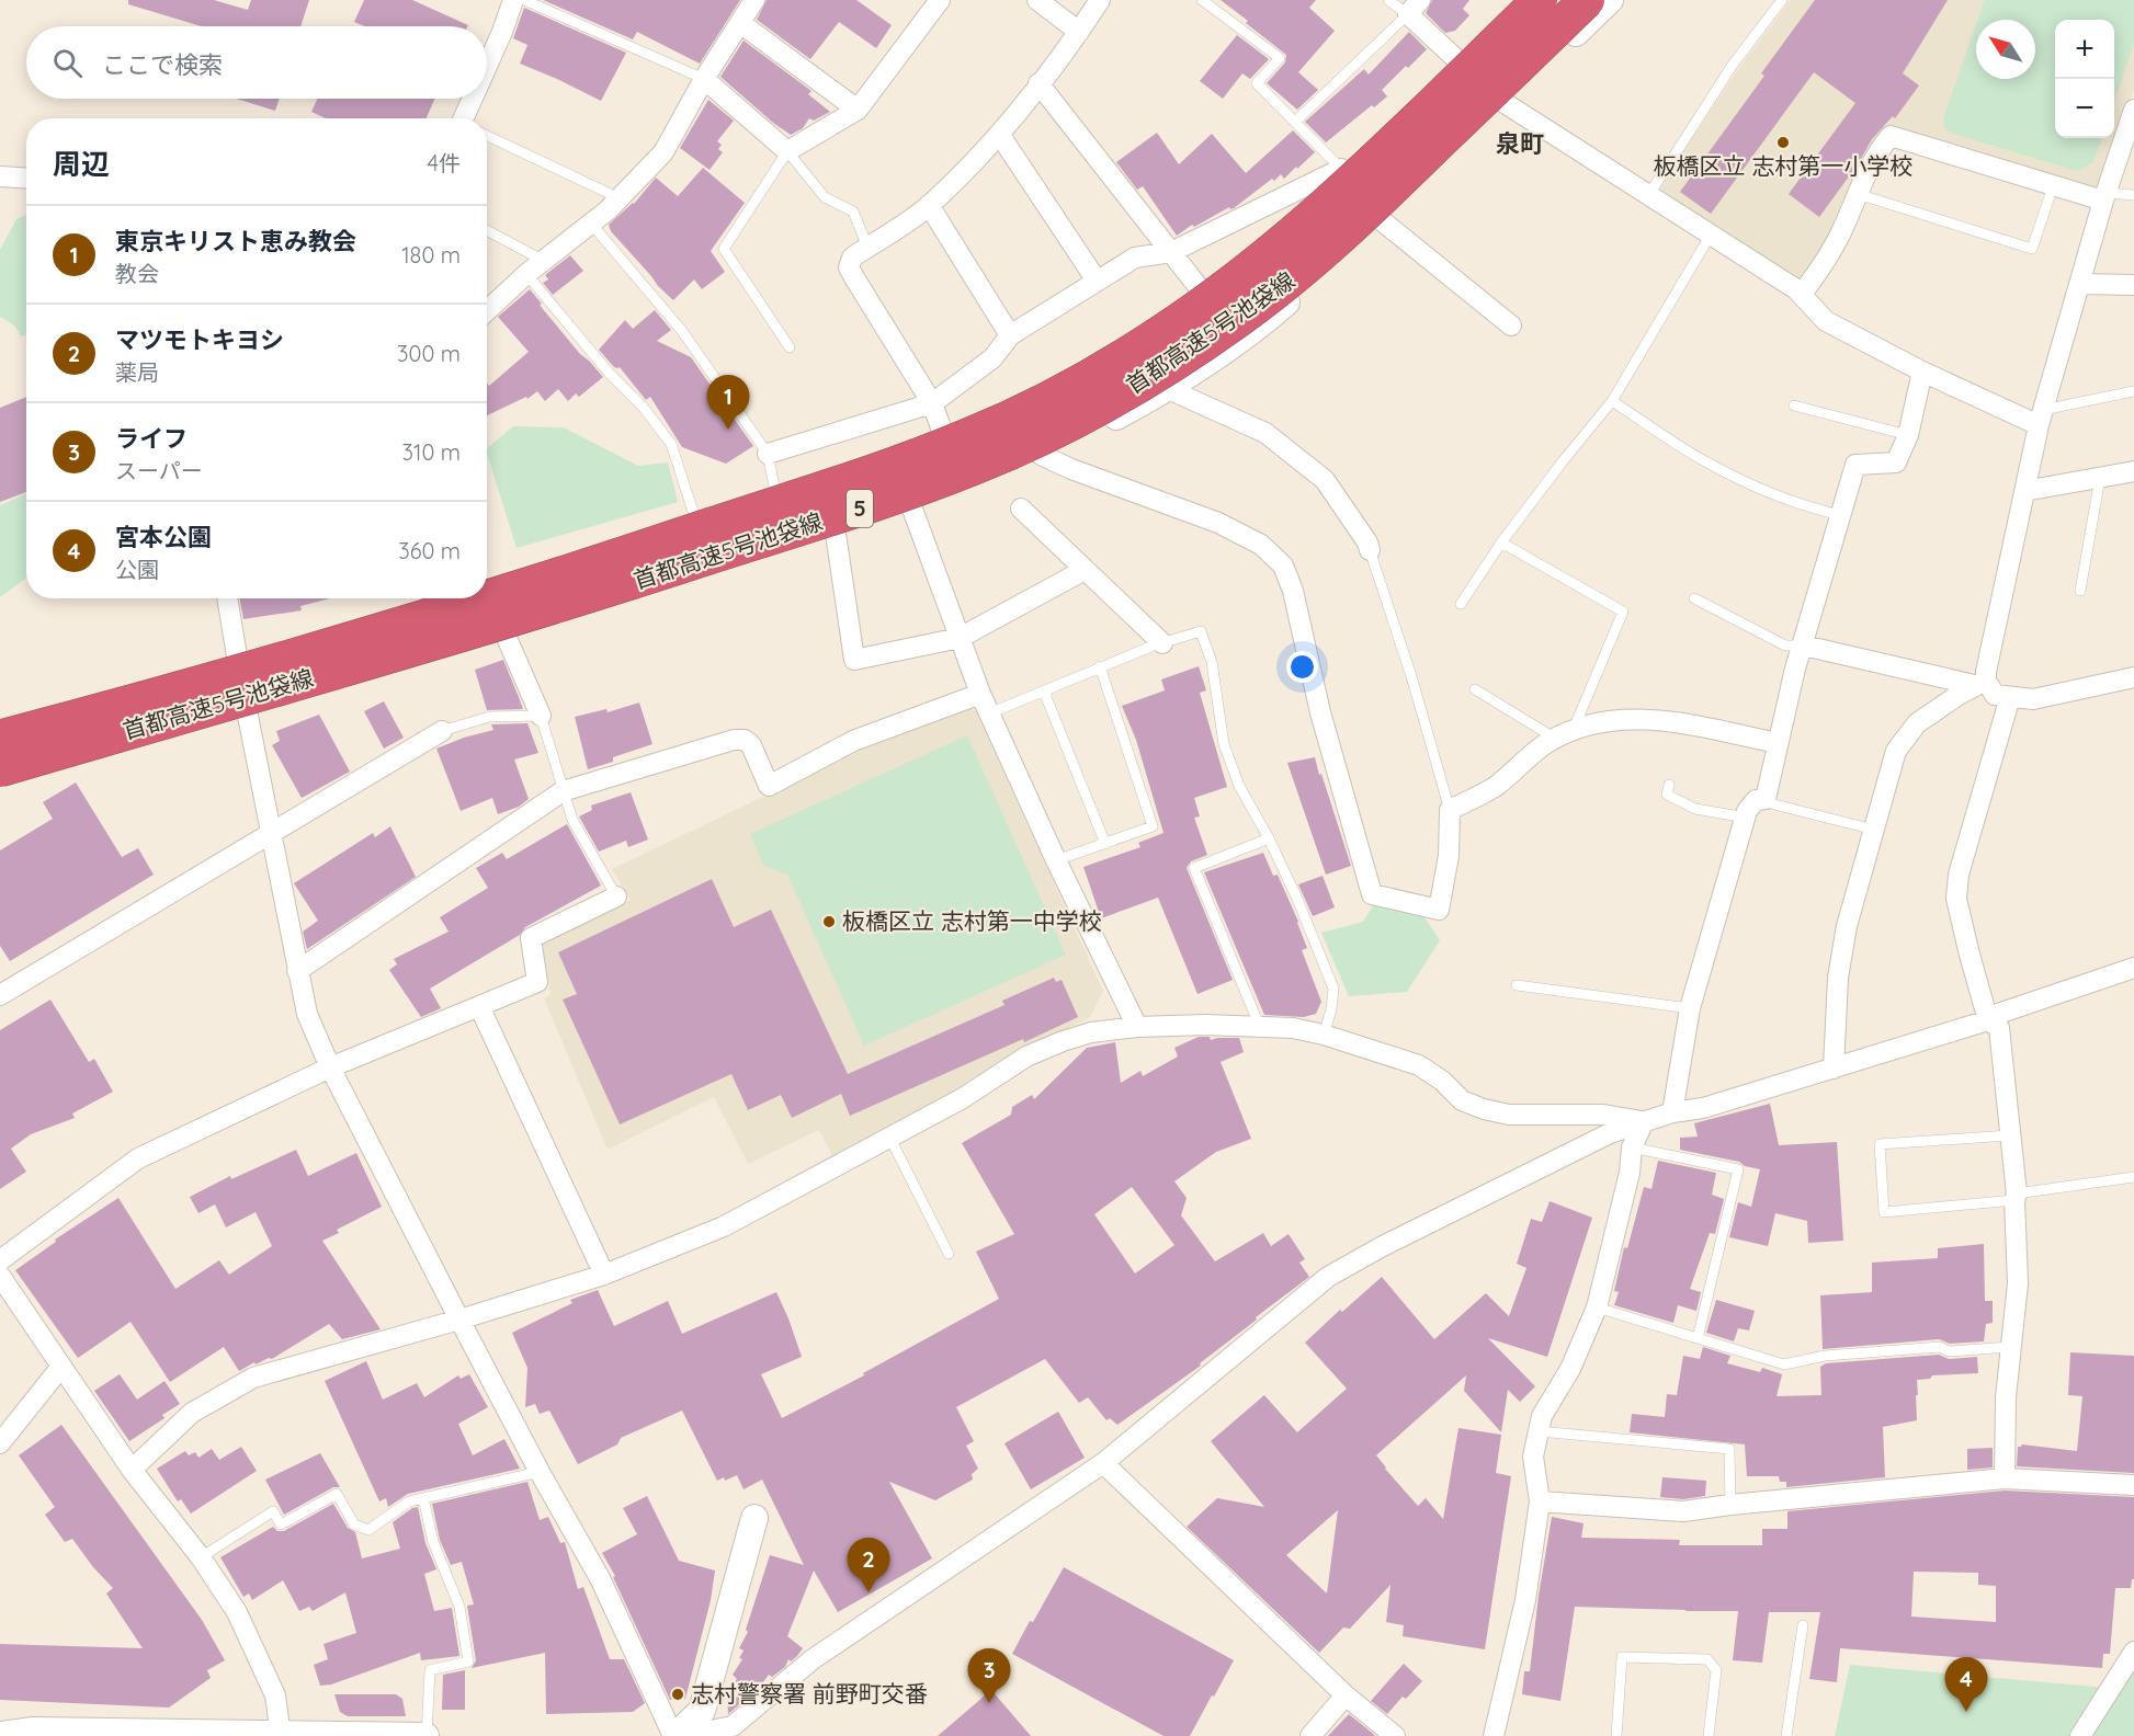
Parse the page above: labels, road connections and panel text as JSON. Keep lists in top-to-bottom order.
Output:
{
  "streets": {
    "highway": ["首都高速5号池袋線", "5"]
  },
  "districts": ["泉町"],
  "places": ["板橋区立 志村第一小学校", "板橋区立 志村第一中学校", "志村警察署 前野町交番"],
  "north": "top left",
  "page": {
    "map_buttons": ["+", "−"],
    "search": "ここで検索",
    "heading": ["周辺", "4件"],
    "list": [
      {
        "mark": "1",
        "name": "東京キリスト恵み教会",
        "note": "教会",
        "value": "180 m"
      },
      {
        "mark": "2",
        "name": "マツモトキヨシ",
        "note": "薬局",
        "value": "300 m"
      },
      {
        "mark": "3",
        "name": "ライフ",
        "note": "スーパー",
        "value": "310 m"
      },
      {
        "mark": "4",
        "name": "宮本公園",
        "note": "公園",
        "value": "360 m"
      }
    ],
    "pins": [
      "1",
      "2",
      "3",
      "4"
    ]
  }
}
